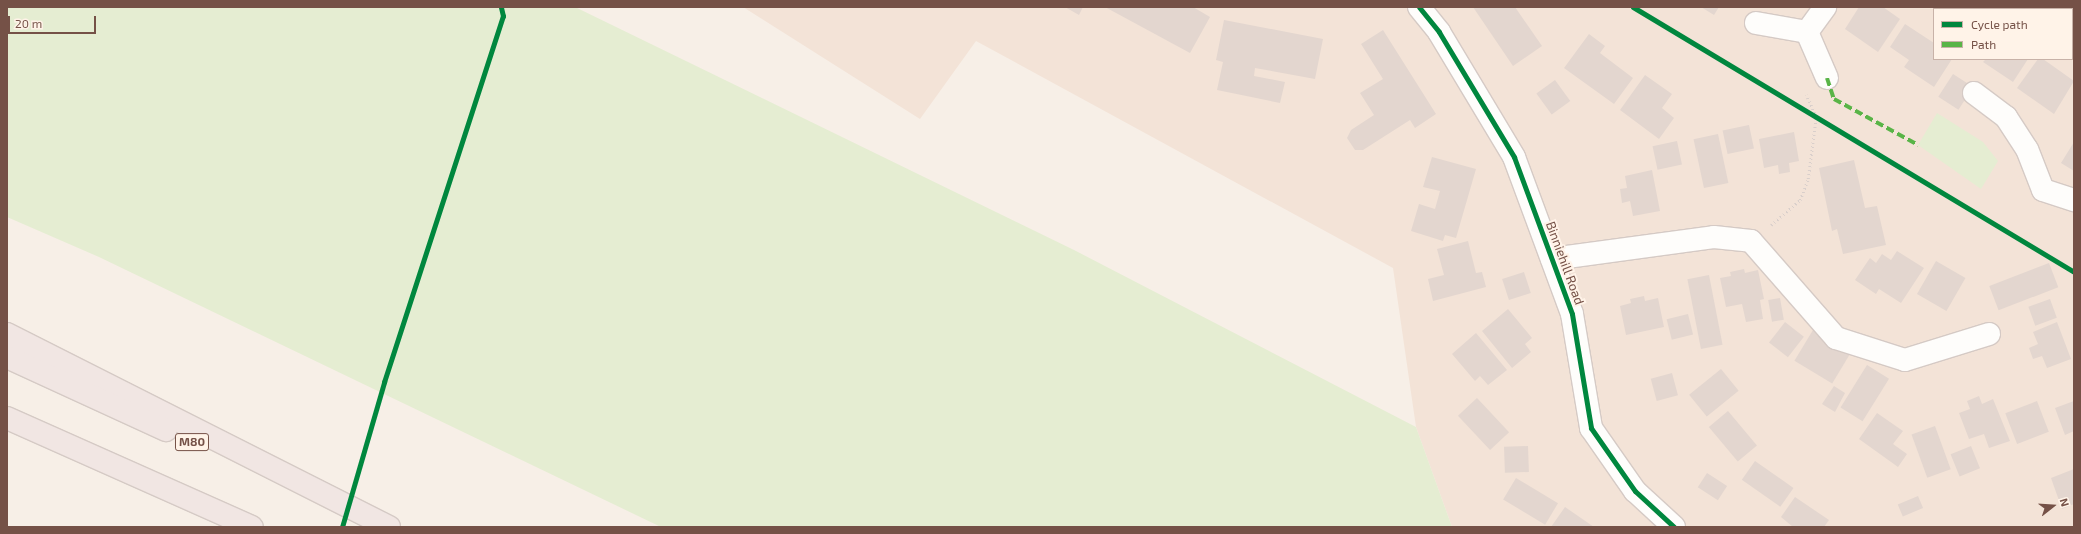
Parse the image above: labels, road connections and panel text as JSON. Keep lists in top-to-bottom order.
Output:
{
  "streets": {
    "highway": ["M80"],
    "street": ["Binniehill Road"]
  },
  "legend": ["Cycle path", "Path"],
  "scale_bar": "20 m",
  "north": "right"
}
